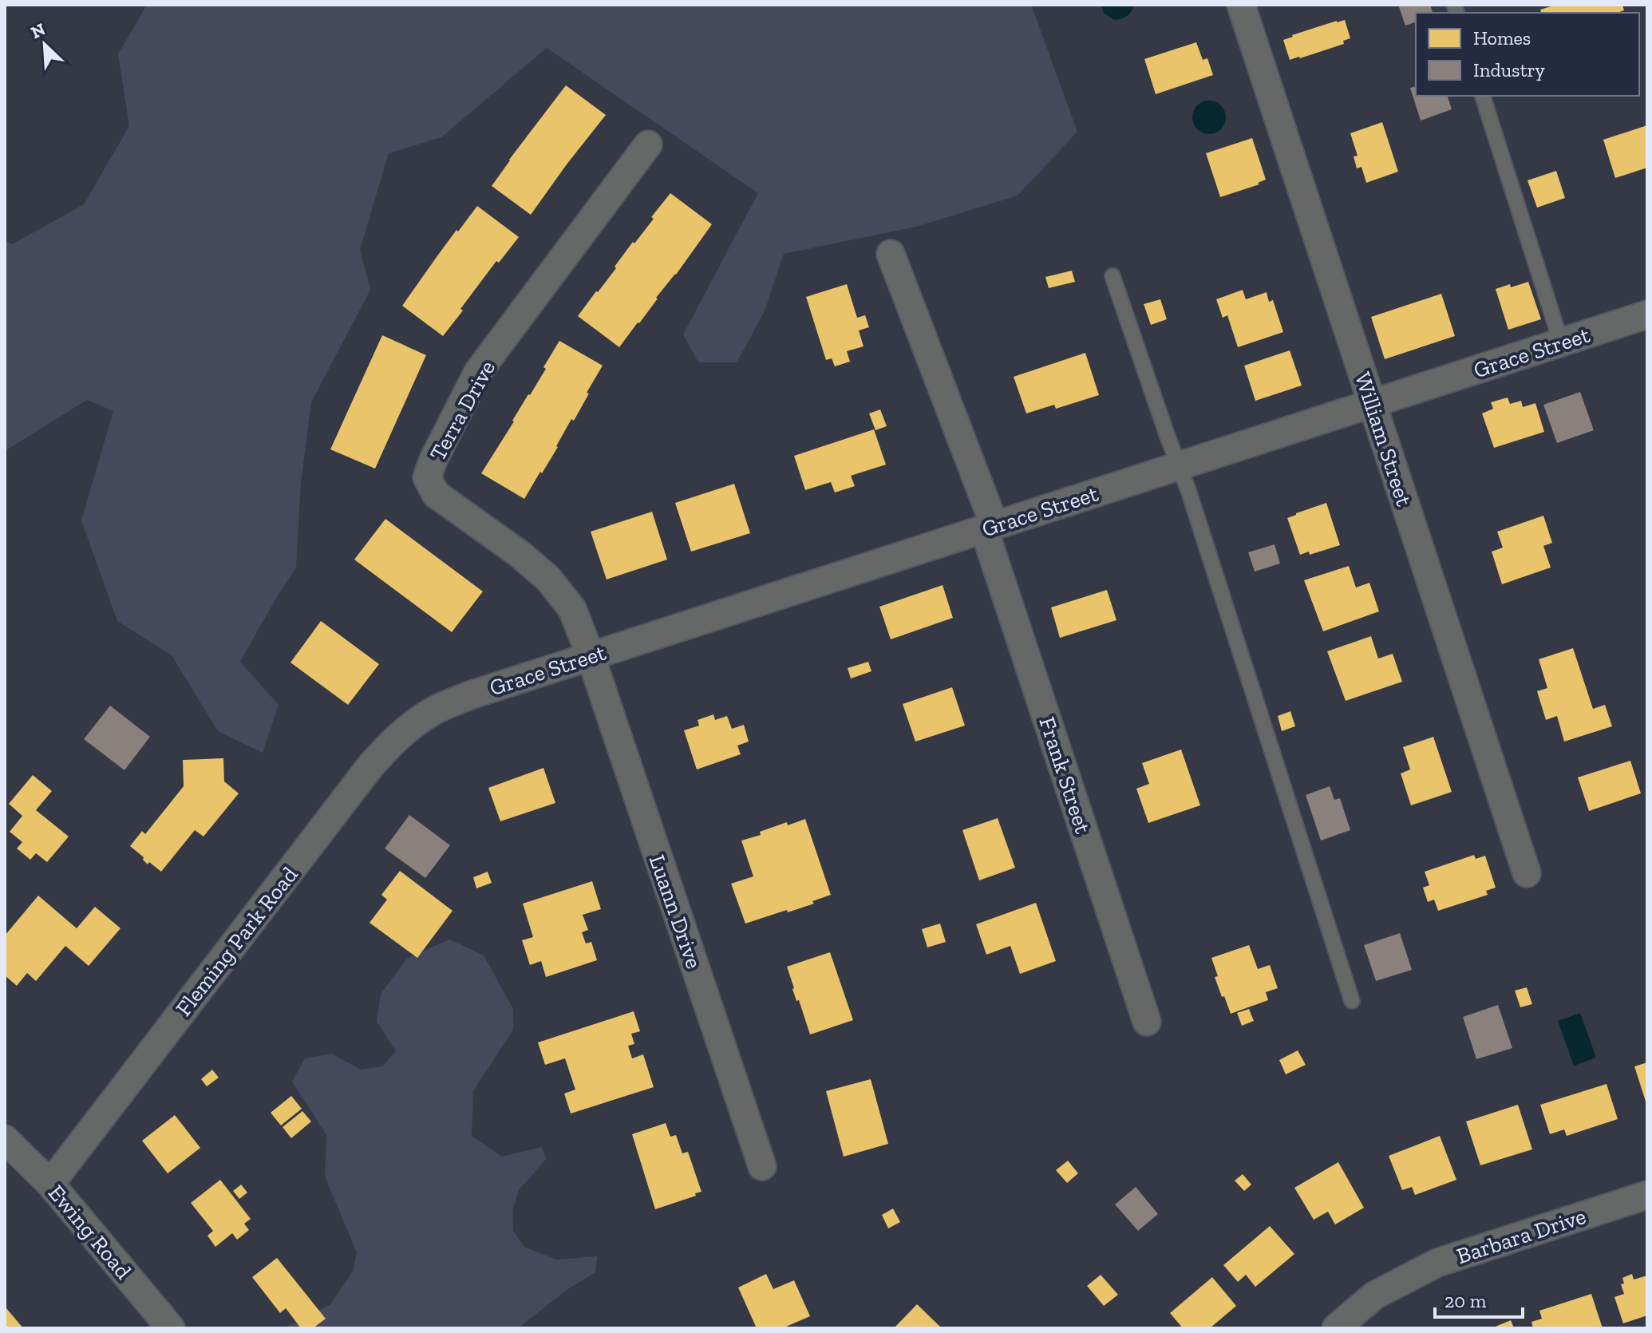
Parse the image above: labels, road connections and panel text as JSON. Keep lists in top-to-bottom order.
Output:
{
  "streets": {
    "street": [
      "Grace Street",
      "Terra Drive",
      "William Street",
      "Frank Street",
      "Luann Drive",
      "Fleming Park Road",
      "Ewing Road",
      "Barbara Drive"
    ]
  },
  "crossings": [
    ["Grace Street", "Terra Drive"],
    ["Grace Street", "William Street"],
    ["Grace Street", "Frank Street"],
    ["Grace Street", "Luann Drive"],
    ["Grace Street", "Fleming Park Road"],
    ["Terra Drive", "Luann Drive"],
    ["Fleming Park Road", "Ewing Road"]
  ],
  "legend": ["Homes", "Industry"],
  "scale_bar": "20 m",
  "north": "top left"
}
